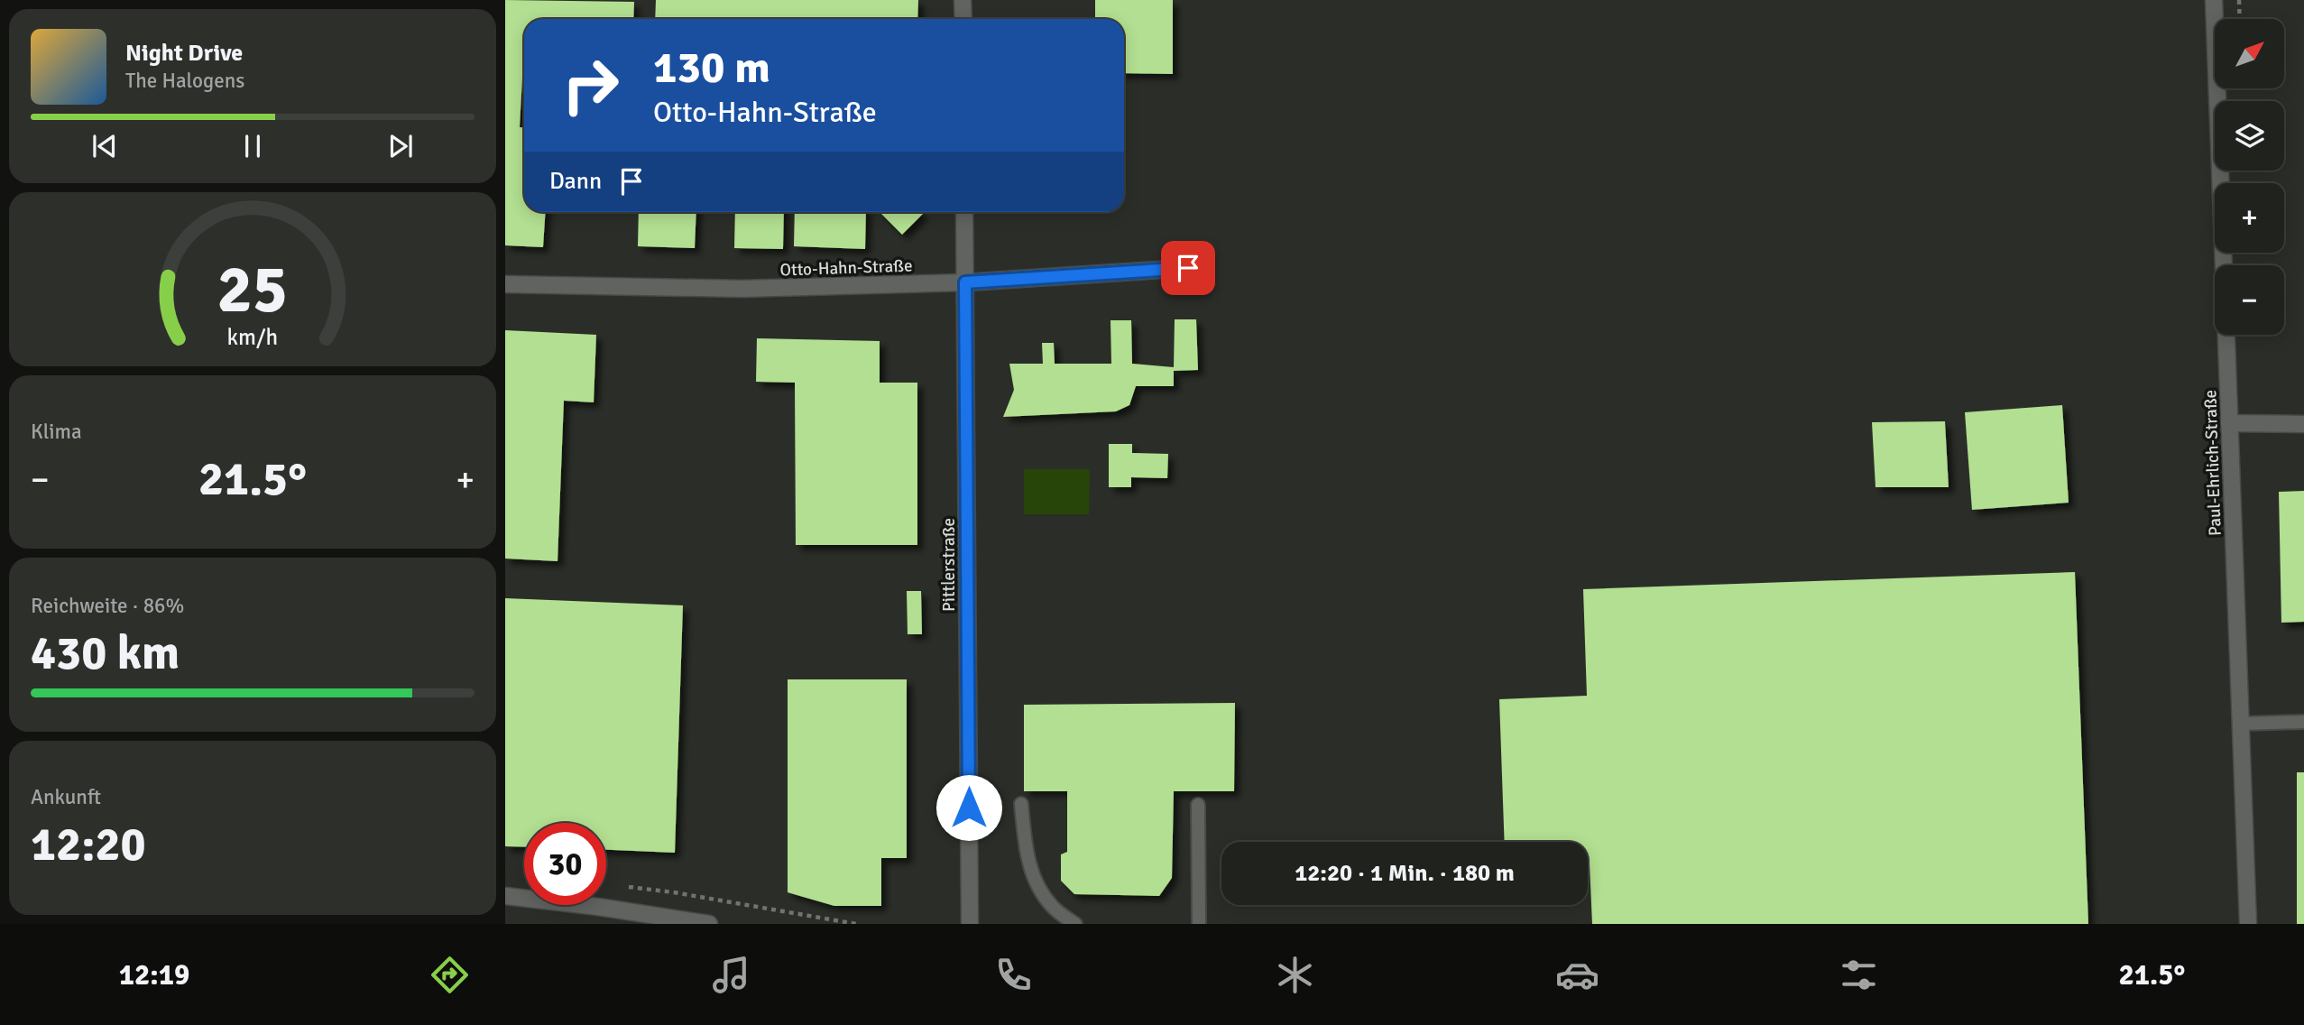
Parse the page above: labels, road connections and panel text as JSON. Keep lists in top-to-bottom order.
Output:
{
  "streets": {
    "street": ["Otto-Hahn-Straße", "Paul-Ehrlich-Straße", "Pittlerstraße"]
  },
  "crossings": [
    ["Otto-Hahn-Straße", "Pittlerstraße"]
  ],
  "north": "top right",
  "page": {
    "map_buttons": ["+", "−"],
    "turn": ["130 m", "Otto-Hahn-Straße"],
    "song": ["Night Drive", "The Halogens"],
    "then": "Dann",
    "tile": [
      "Klima",
      ["Reichweite · 86%", "430 km"],
      ["Ankunft", "12:20"]
    ],
    "heat": ["−", "21.5°", "+"],
    "limit": "30",
    "trip": "12:20 · 1 Min. · 180 m",
    "tabs": ["12:19", "21.5°"],
    "gauge": ["25", "km/h"]
  }
}
